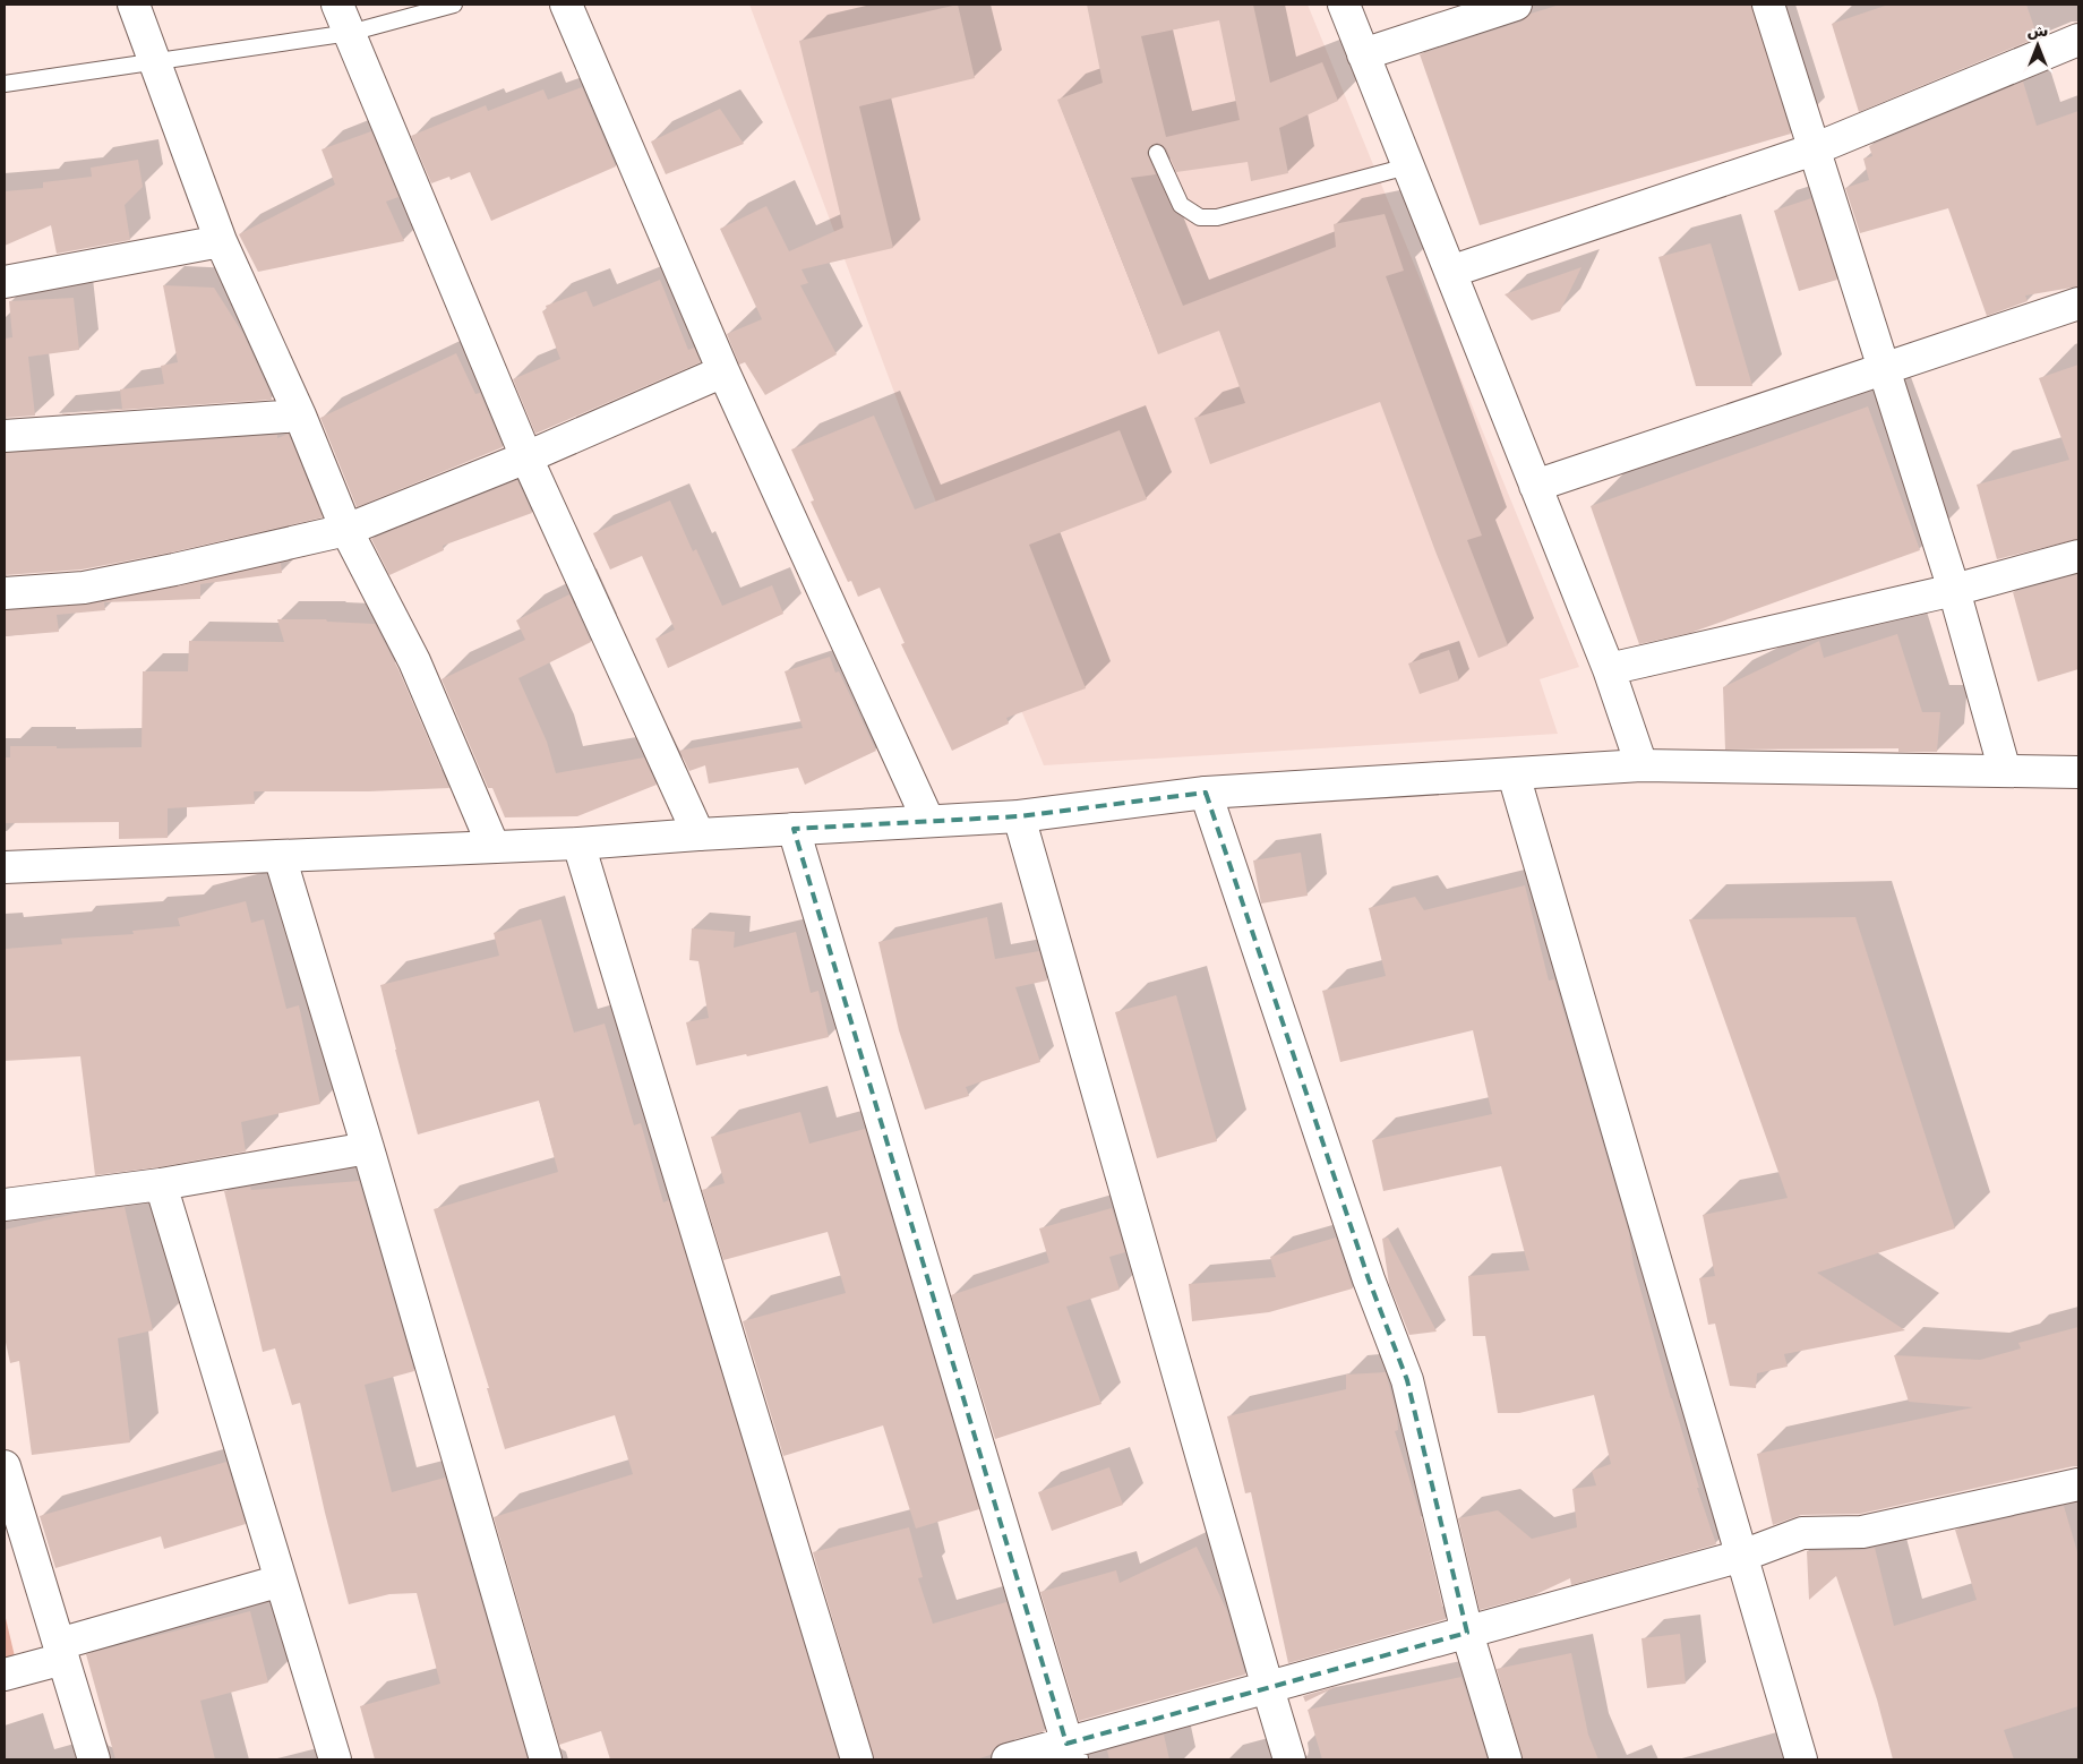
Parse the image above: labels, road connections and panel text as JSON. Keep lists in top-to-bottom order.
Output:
{
  "north": "top"
}
